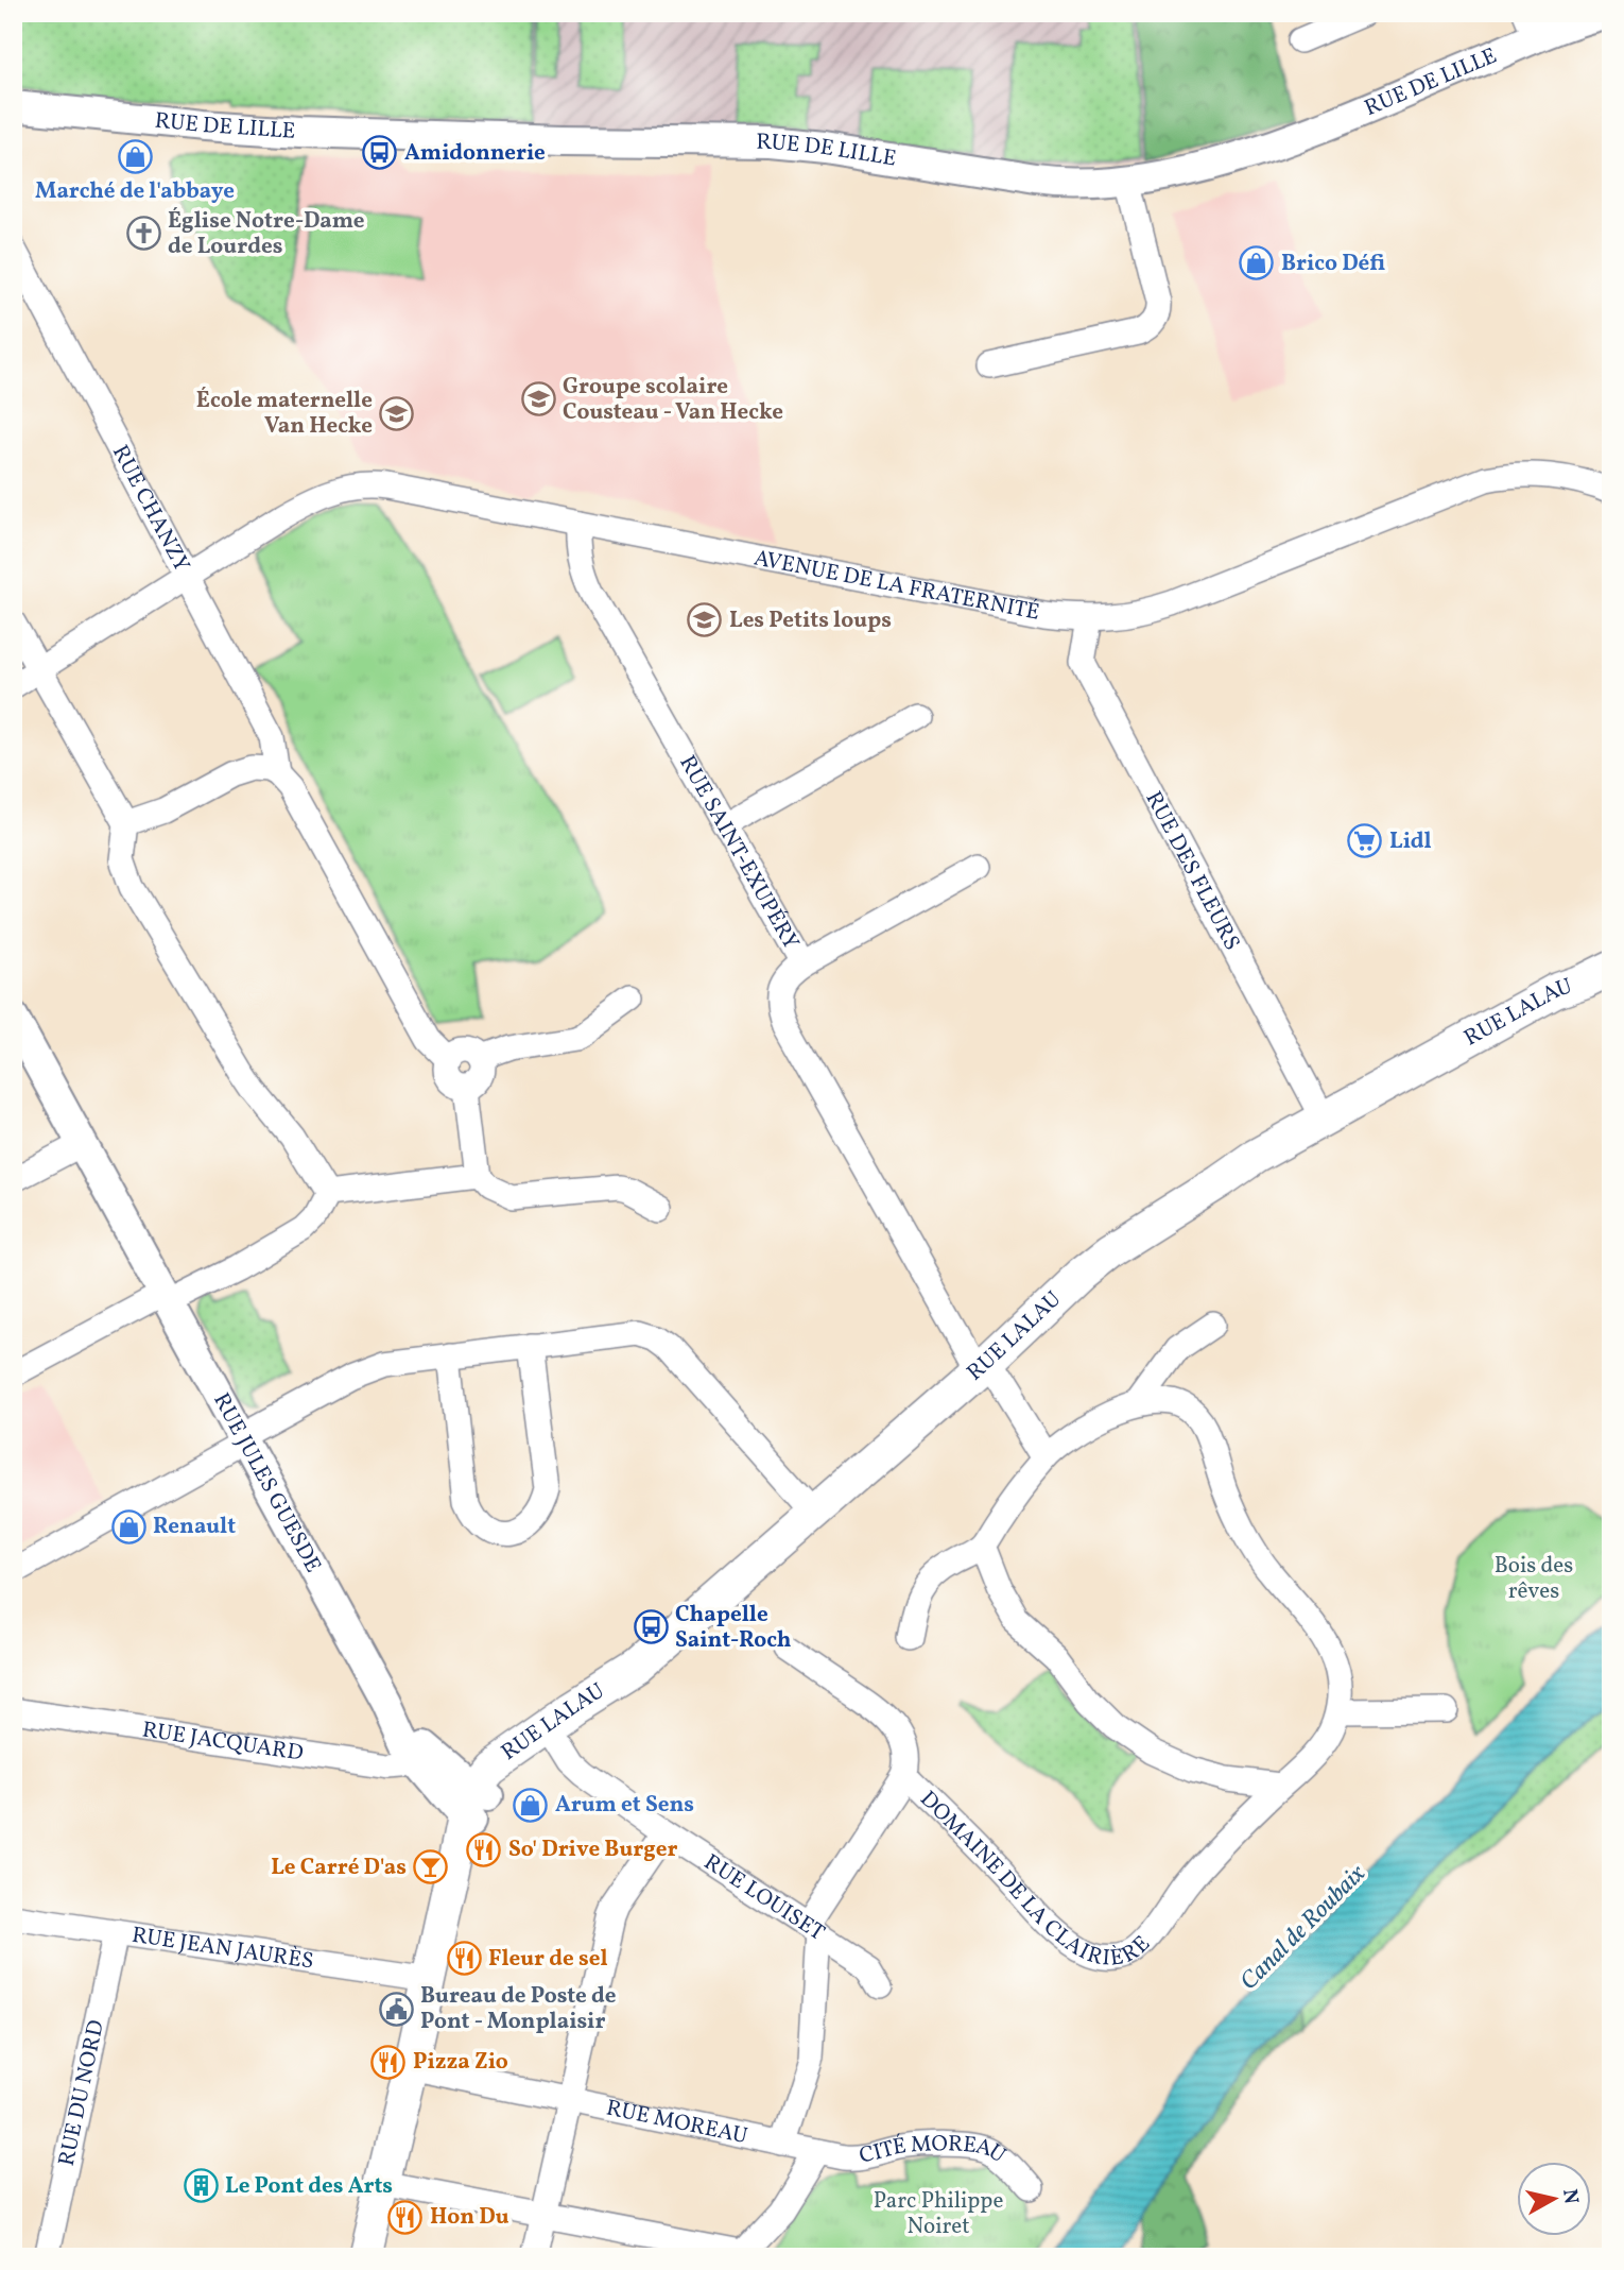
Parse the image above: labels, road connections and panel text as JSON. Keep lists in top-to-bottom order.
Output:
{
  "streets": {
    "main road": ["RUE LALAU"],
    "street": [
      "RUE DE LILLE",
      "RUE CHANZY",
      "AVENUE DE LA FRATERNITÉ",
      "RUE SAINT-EXUPÉRY",
      "RUE DES FLEURS",
      "RUE JULES GUESDE",
      "RUE JACQUARD",
      "DOMAINE DE LA CLAIRIÈRE",
      "RUE LOUISET",
      "RUE JEAN JAURÈS",
      "RUE DU NORD",
      "RUE MOREAU",
      "CITÉ MOREAU"
    ]
  },
  "crossings": [
    ["RUE CHANZY", "AVENUE DE LA FRATERNITÉ"],
    ["AVENUE DE LA FRATERNITÉ", "RUE SAINT-EXUPÉRY"],
    ["AVENUE DE LA FRATERNITÉ", "RUE DES FLEURS"],
    ["RUE SAINT-EXUPÉRY", "RUE LALAU"],
    ["RUE DES FLEURS", "RUE LALAU"],
    ["RUE LALAU", "RUE JULES GUESDE"],
    ["RUE LALAU", "RUE LOUISET"],
    ["RUE JULES GUESDE", "RUE JACQUARD"],
    ["DOMAINE DE LA CLAIRIÈRE", "RUE LOUISET"],
    ["RUE JEAN JAURÈS", "RUE DU NORD"],
    ["RUE MOREAU", "CITÉ MOREAU"]
  ],
  "water": ["Canal de Roubaix"],
  "parks": ["Bois des rêves", "Parc Philippe Noiret"],
  "places": {
    "bus stop": ["Amidonnerie", "Chapelle Saint-Roch"],
    "shop": [
      "Marché de l'abbaye",
      "Brico Défi",
      "Renault",
      "Arum et Sens"
    ],
    "church": ["Église Notre-Dame de Lourdes"],
    "school or university": ["Groupe scolaire Cousteau - Van Hecke", "École maternelle Van Hecke", "Les Petits loups"],
    "supermarket": ["Lidl"],
    "restaurant": [
      "So' Drive Burger",
      "Fleur de sel",
      "Pizza Zio",
      "Hon Du"
    ],
    "bar": ["Le Carré D'as"],
    "public building": ["Bureau de Poste de Pont - Monplaisir"],
    "building": ["Le Pont des Arts"]
  },
  "north": "right"
}
